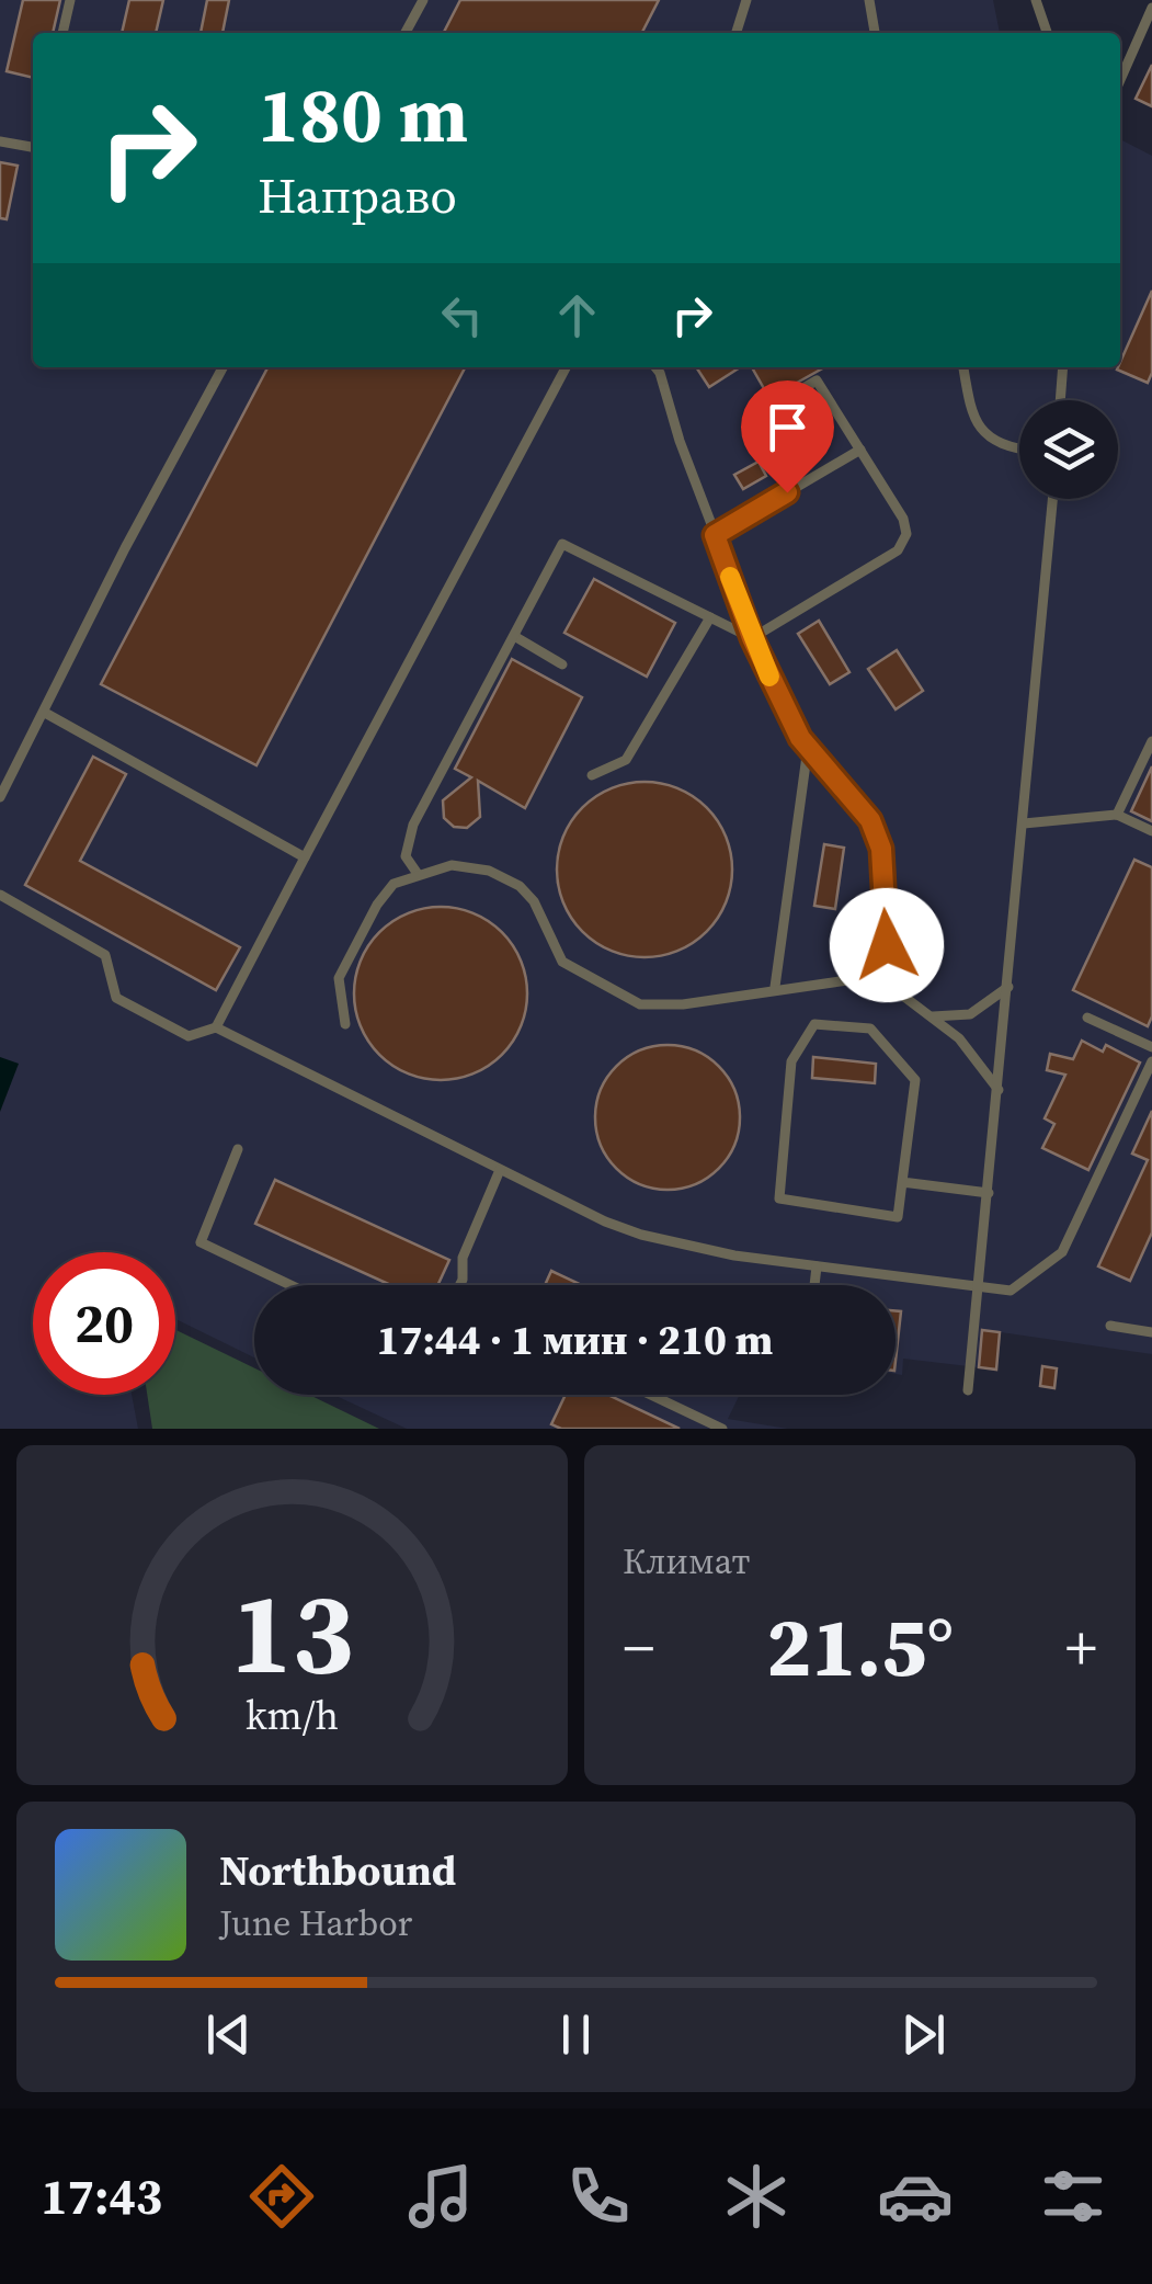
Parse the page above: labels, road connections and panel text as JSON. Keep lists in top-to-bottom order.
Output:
{
  "page": {
    "turn": ["180 m", "Направо"],
    "limit": "20",
    "trip": "17:44 · 1 мин · 210 m",
    "tile": "Климат",
    "heat": ["−", "21.5°", "+"],
    "song": ["Northbound", "June Harbor"],
    "tabs": "17:43",
    "gauge": ["13", "km/h"]
  }
}
